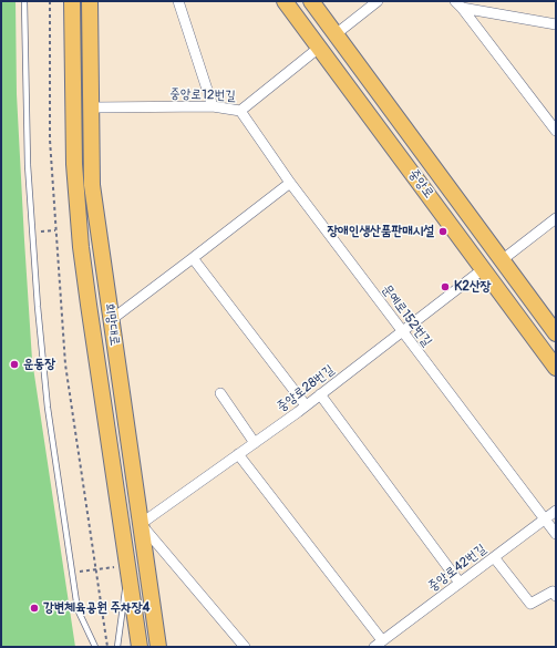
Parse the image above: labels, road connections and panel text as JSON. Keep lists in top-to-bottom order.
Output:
{
  "streets": {
    "main road": ["중앙로", "희망대로"],
    "street": [
      "중앙로12번길",
      "문예로152번길",
      "중앙로28번길",
      "중앙로42번길"
    ]
  },
  "crossings": [
    ["중앙로12번길", "중앙로"],
    ["중앙로12번길", "문예로152번길"],
    ["중앙로12번길", "희망대로"],
    ["중앙로", "중앙로28번길"],
    ["문예로152번길", "중앙로28번길"],
    ["문예로152번길", "중앙로42번길"],
    ["희망대로", "중앙로28번길"]
  ],
  "places": [
    "장애인생산품판매시설",
    "K2산장",
    "운동장",
    "강변체육공원 주차장4"
  ]
}
